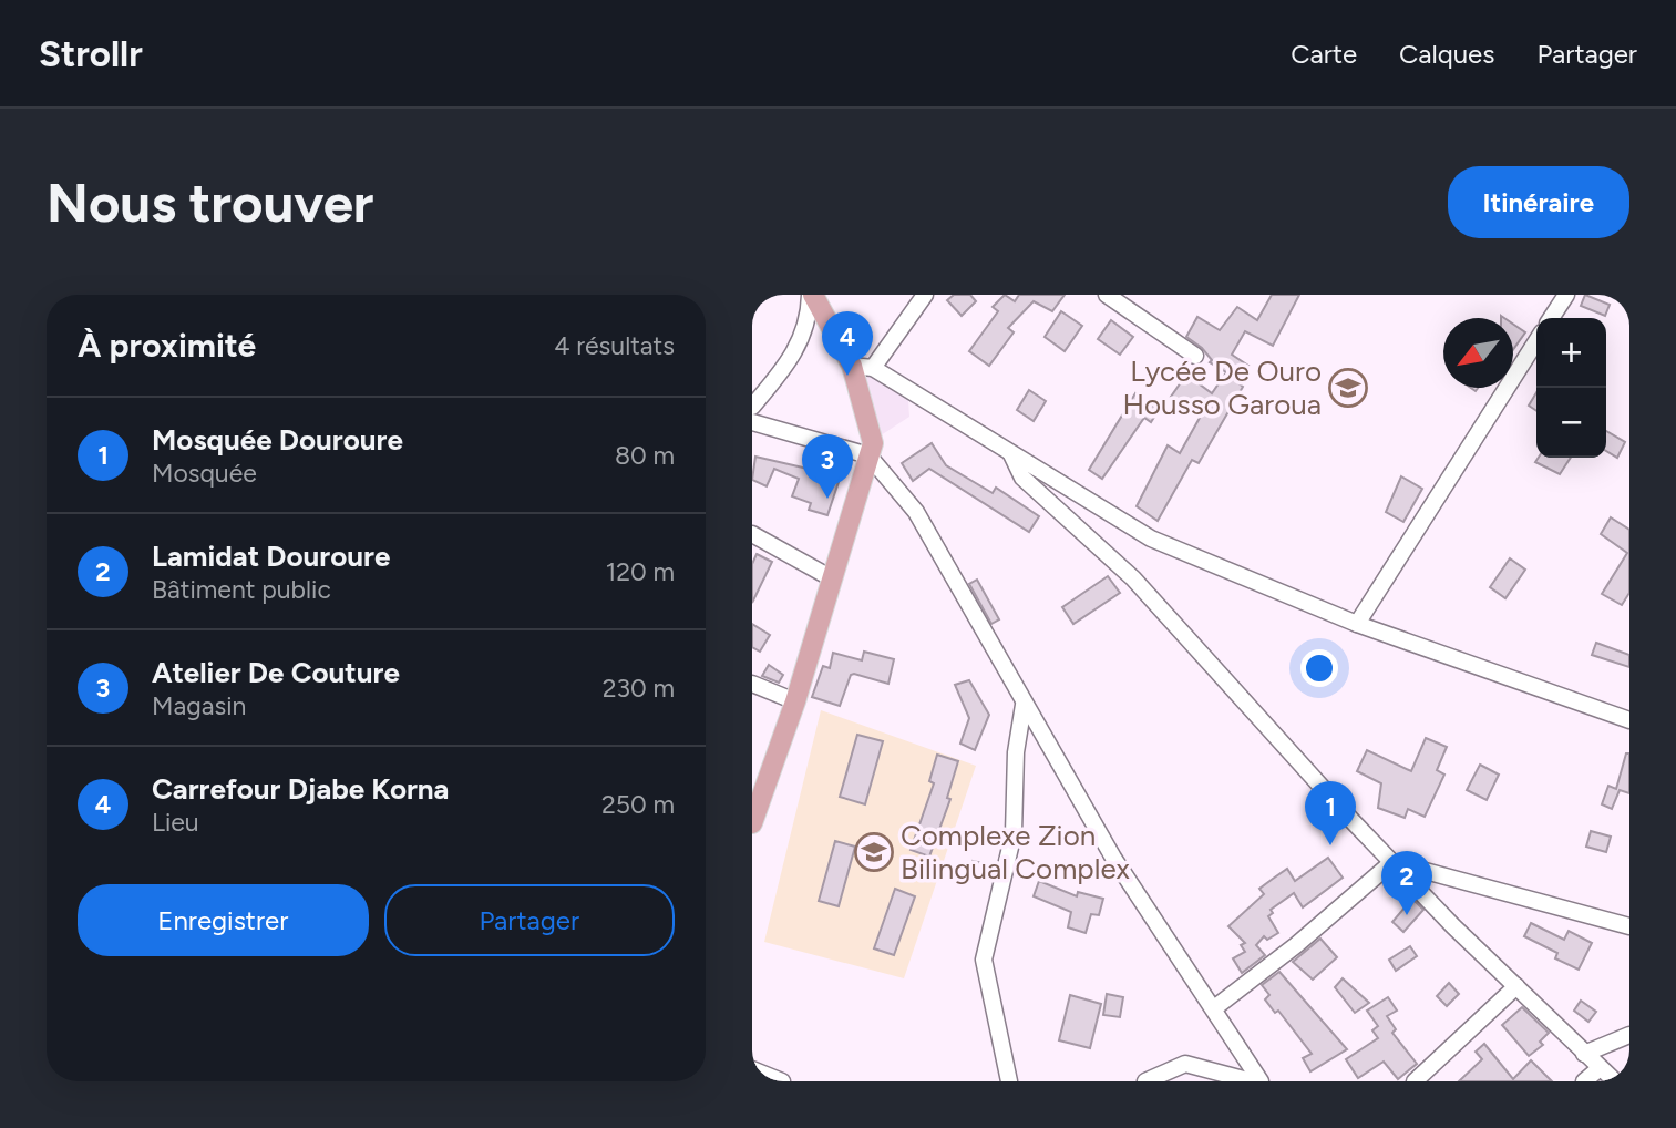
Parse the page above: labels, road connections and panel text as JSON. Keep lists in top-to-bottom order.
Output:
{
  "places": {
    "school or university": ["Lycée De Ouro Housso Garoua", "Complexe Zion Bilingual Complex"]
  },
  "north": "bottom left",
  "page": {
    "header": "Strollr",
    "nav": ["Carte", "Calques", "Partager"],
    "buttons": [
      "Itinéraire",
      ["Enregistrer", "Partager"]
    ],
    "title": "Nous trouver",
    "heading": ["À proximité", "4 résultats"],
    "pins": [
      "4",
      "3",
      "1",
      "2"
    ],
    "map_buttons": ["+", "−"],
    "list": [
      {
        "mark": "1",
        "name": "Mosquée Douroure",
        "note": "Mosquée",
        "value": "80 m"
      },
      {
        "mark": "2",
        "name": "Lamidat Douroure",
        "note": "Bâtiment public",
        "value": "120 m"
      },
      {
        "mark": "3",
        "name": "Atelier De Couture",
        "note": "Magasin",
        "value": "230 m"
      },
      {
        "mark": "4",
        "name": "Carrefour Djabe Korna",
        "note": "Lieu",
        "value": "250 m"
      }
    ]
  }
}
